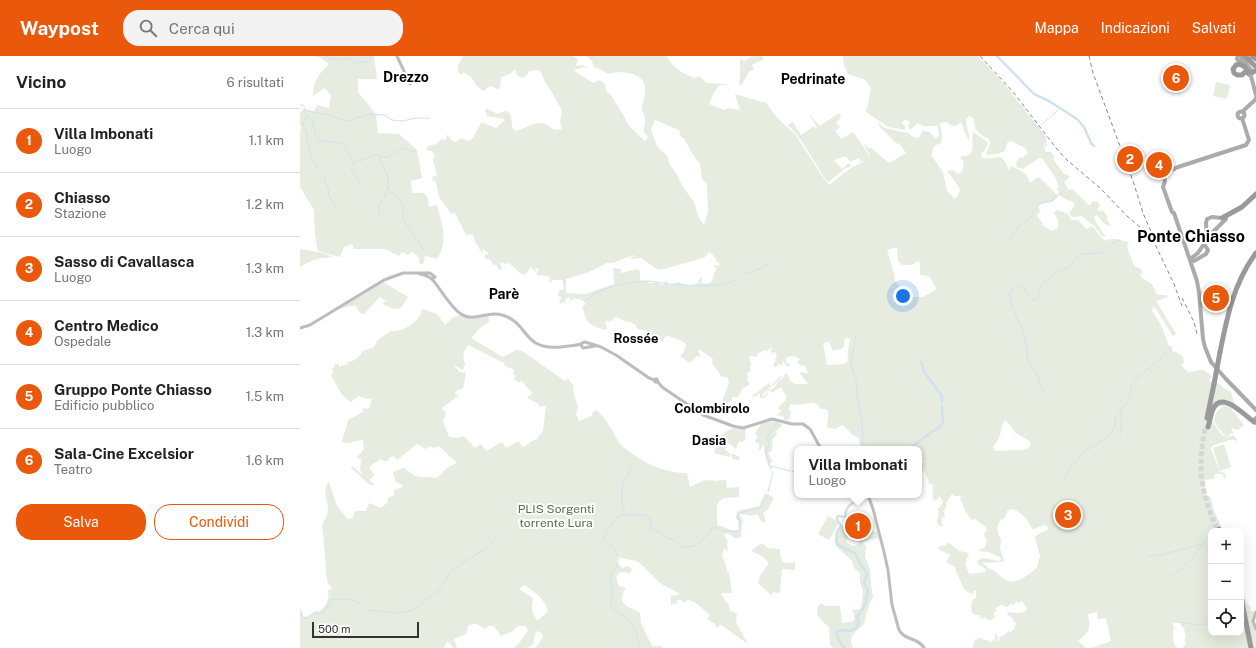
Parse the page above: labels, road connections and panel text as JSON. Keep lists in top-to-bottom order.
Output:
{
  "districts": [
    "Drezzo",
    "Pedrinate",
    "Ponte Chiasso",
    "Parè",
    "Rossée",
    "Colombirolo",
    "Dasia"
  ],
  "parks": ["PLIS Sorgenti torrente Lura"],
  "scale_bar": "500 m",
  "page": {
    "header": "Waypost",
    "search": "Cerca qui",
    "nav": ["Mappa", "Indicazioni", "Salvati"],
    "heading": ["Vicino", "6 risultati"],
    "pins": [
      "6",
      "2",
      "4",
      "5",
      "3",
      "1"
    ],
    "list": [
      {
        "mark": "1",
        "name": "Villa Imbonati",
        "note": "Luogo",
        "value": "1.1 km"
      },
      {
        "mark": "2",
        "name": "Chiasso",
        "note": "Stazione",
        "value": "1.2 km"
      },
      {
        "mark": "3",
        "name": "Sasso di Cavallasca",
        "note": "Luogo",
        "value": "1.3 km"
      },
      {
        "mark": "4",
        "name": "Centro Medico",
        "note": "Ospedale",
        "value": "1.3 km"
      },
      {
        "mark": "5",
        "name": "Gruppo Ponte Chiasso",
        "note": "Edificio pubblico",
        "value": "1.5 km"
      },
      {
        "mark": "6",
        "name": "Sala-Cine Excelsior",
        "note": "Teatro",
        "value": "1.6 km"
      }
    ],
    "popup": ["Villa Imbonati", "Luogo"],
    "buttons": ["Salva", "Condividi"],
    "map_buttons": ["+", "−"],
    "scale": "500 m"
  }
}
